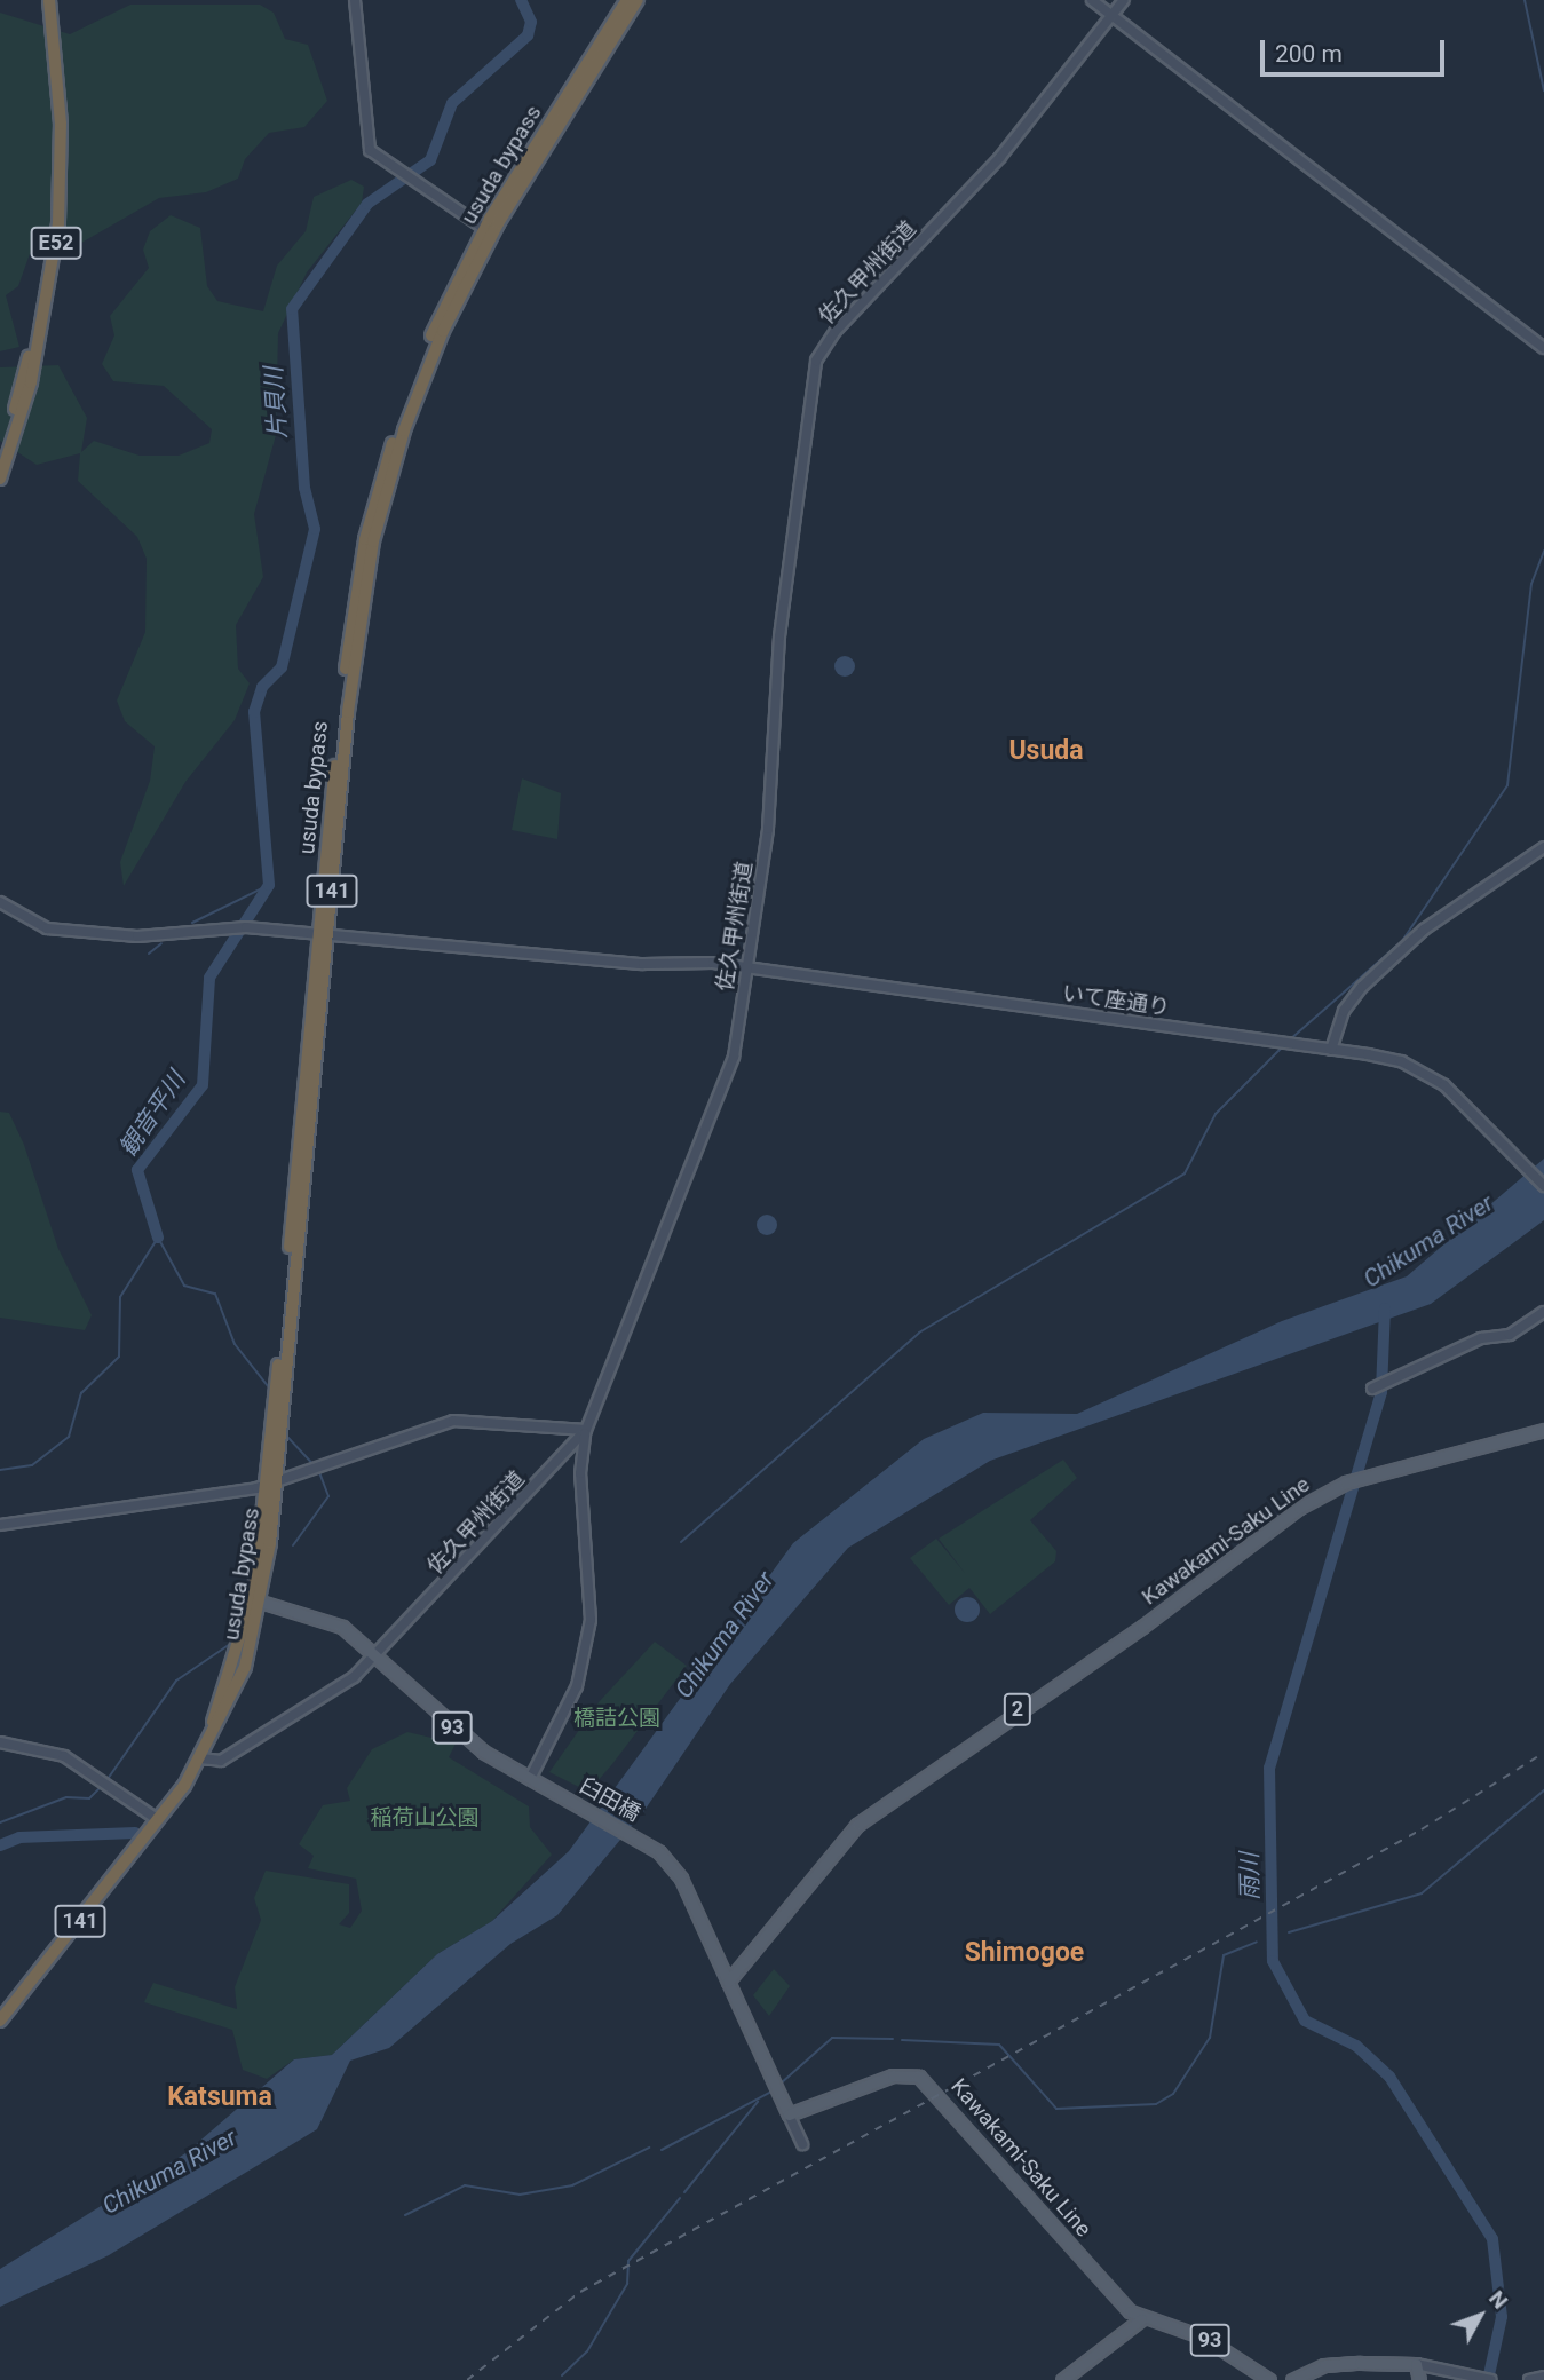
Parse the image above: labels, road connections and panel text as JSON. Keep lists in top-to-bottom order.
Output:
{
  "streets": {
    "highway": ["usuda bypass", "E52", "141"],
    "main road": [
      "Kawakami-Saku Line",
      "2",
      "93",
      "臼田橋"
    ],
    "street": ["佐久甲州街道", "いて座通り"]
  },
  "crossings": [
    ["usuda bypass", "佐久甲州街道"],
    ["usuda bypass", "141"],
    ["usuda bypass", "いて座通り"],
    ["usuda bypass", "93"],
    ["佐久甲州街道", "いて座通り"],
    ["佐久甲州街道", "93"],
    ["Kawakami-Saku Line", "93"],
    ["Kawakami-Saku Line", "臼田橋"],
    ["93", "臼田橋"]
  ],
  "districts": ["Usuda", "Shimogoe", "Katsuma"],
  "water": [
    "片貝川",
    "観音平川",
    "Chikuma River",
    "雨川"
  ],
  "parks": ["橋詰公園", "稲荷山公園"],
  "scale_bar": "200 m",
  "north": "top right"
}
